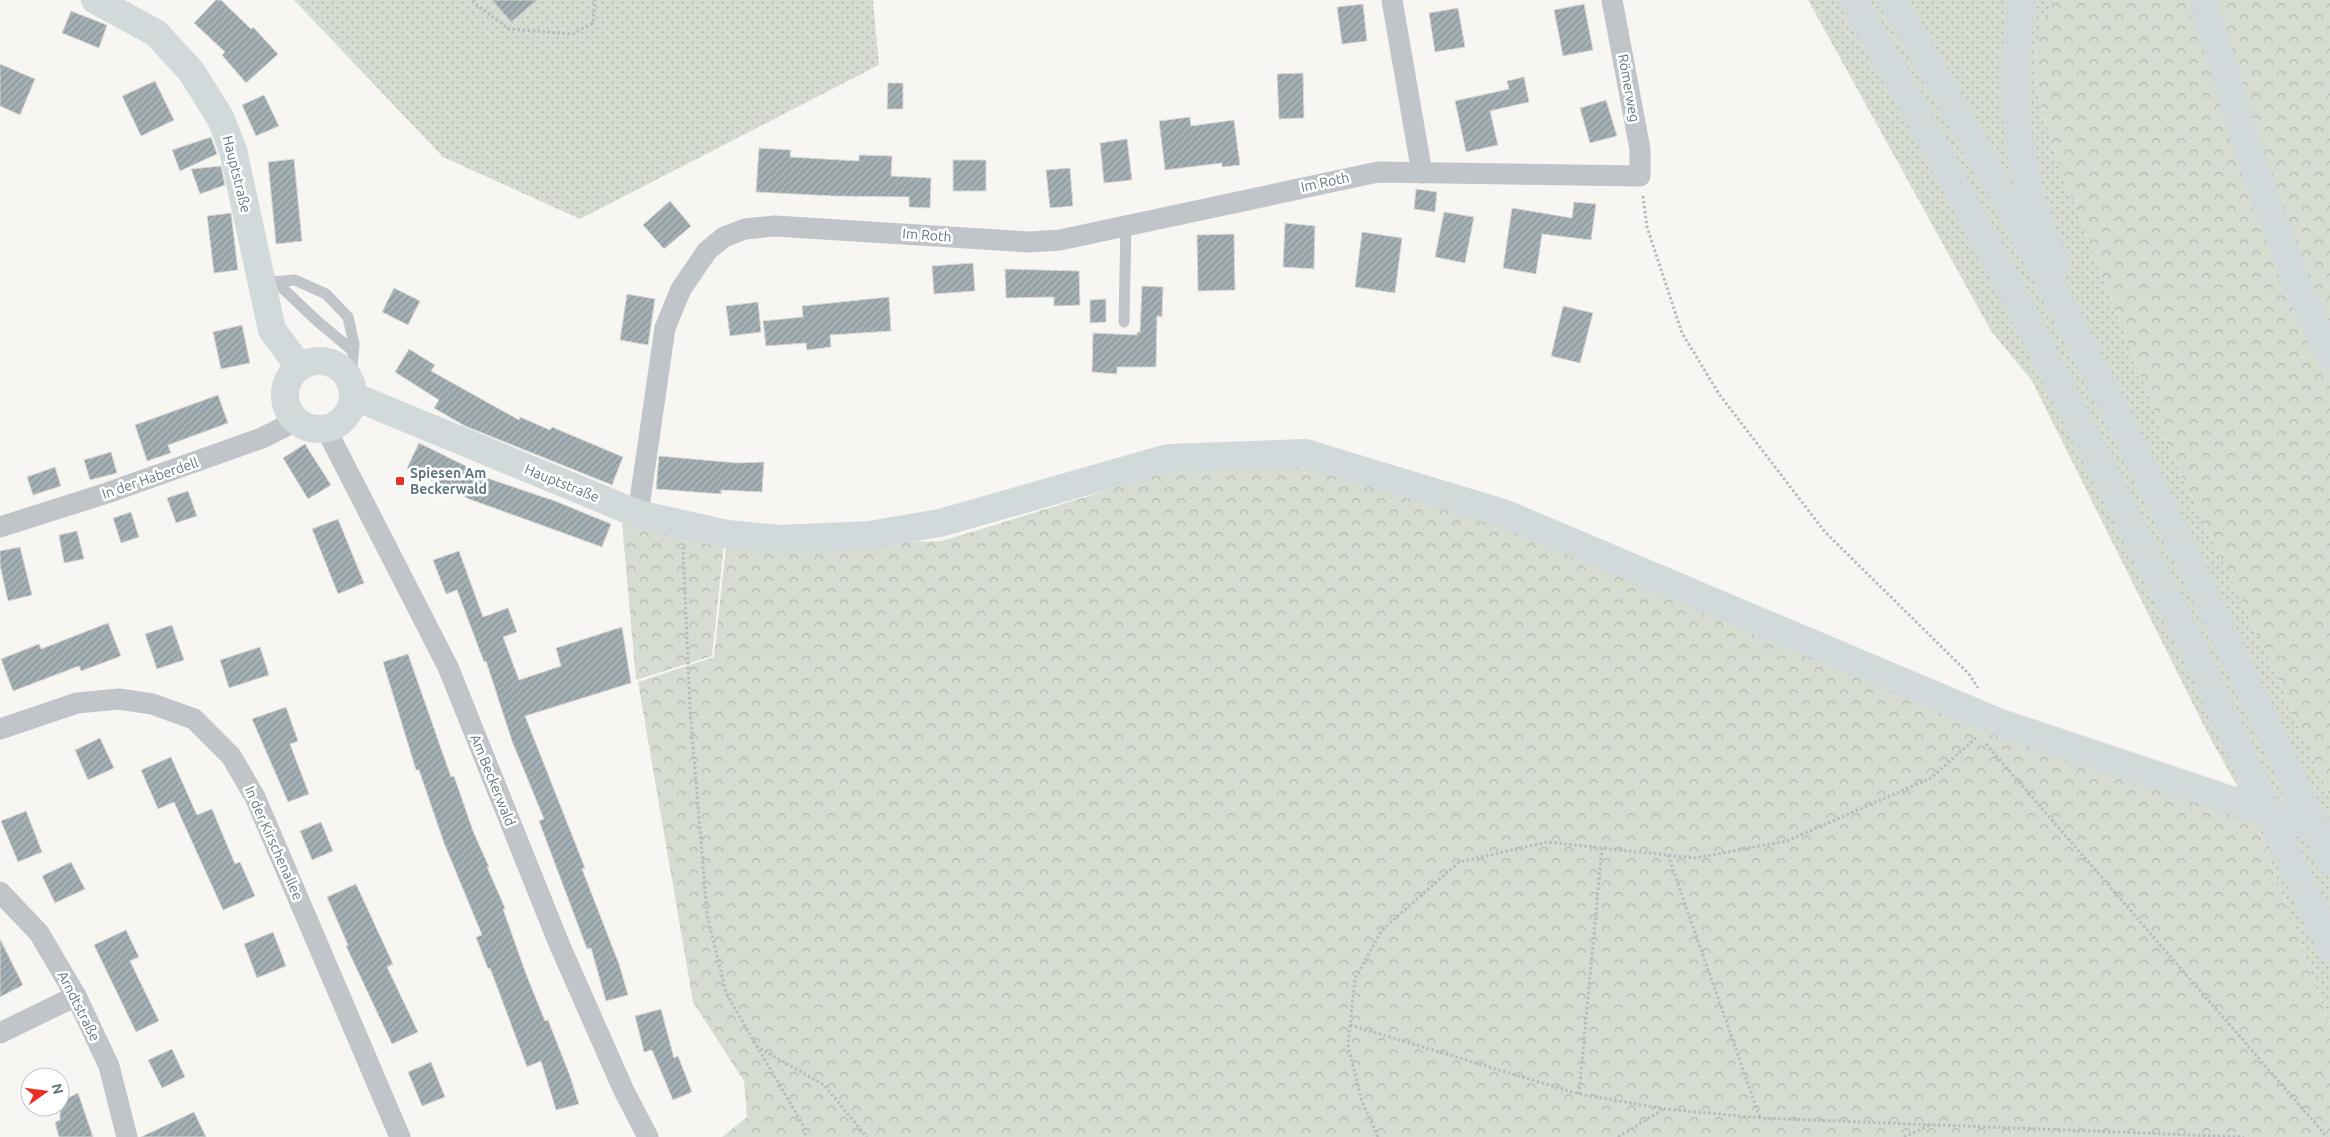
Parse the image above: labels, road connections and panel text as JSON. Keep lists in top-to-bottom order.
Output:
{
  "streets": {
    "main road": ["Hauptstraße"],
    "street": [
      "Römerweg",
      "Im Roth",
      "In der Haberdell",
      "Am Beckerwald",
      "In der Kirschenallee",
      "Arndtstraße"
    ]
  },
  "crossings": [
    ["Römerweg", "Im Roth"],
    ["Hauptstraße", "Im Roth"],
    ["Hauptstraße", "In der Haberdell"],
    ["Hauptstraße", "Am Beckerwald"],
    ["In der Haberdell", "Am Beckerwald"]
  ],
  "places": {
    "transit": ["Spiesen Am Beckerwald"]
  },
  "north": "right"
}
